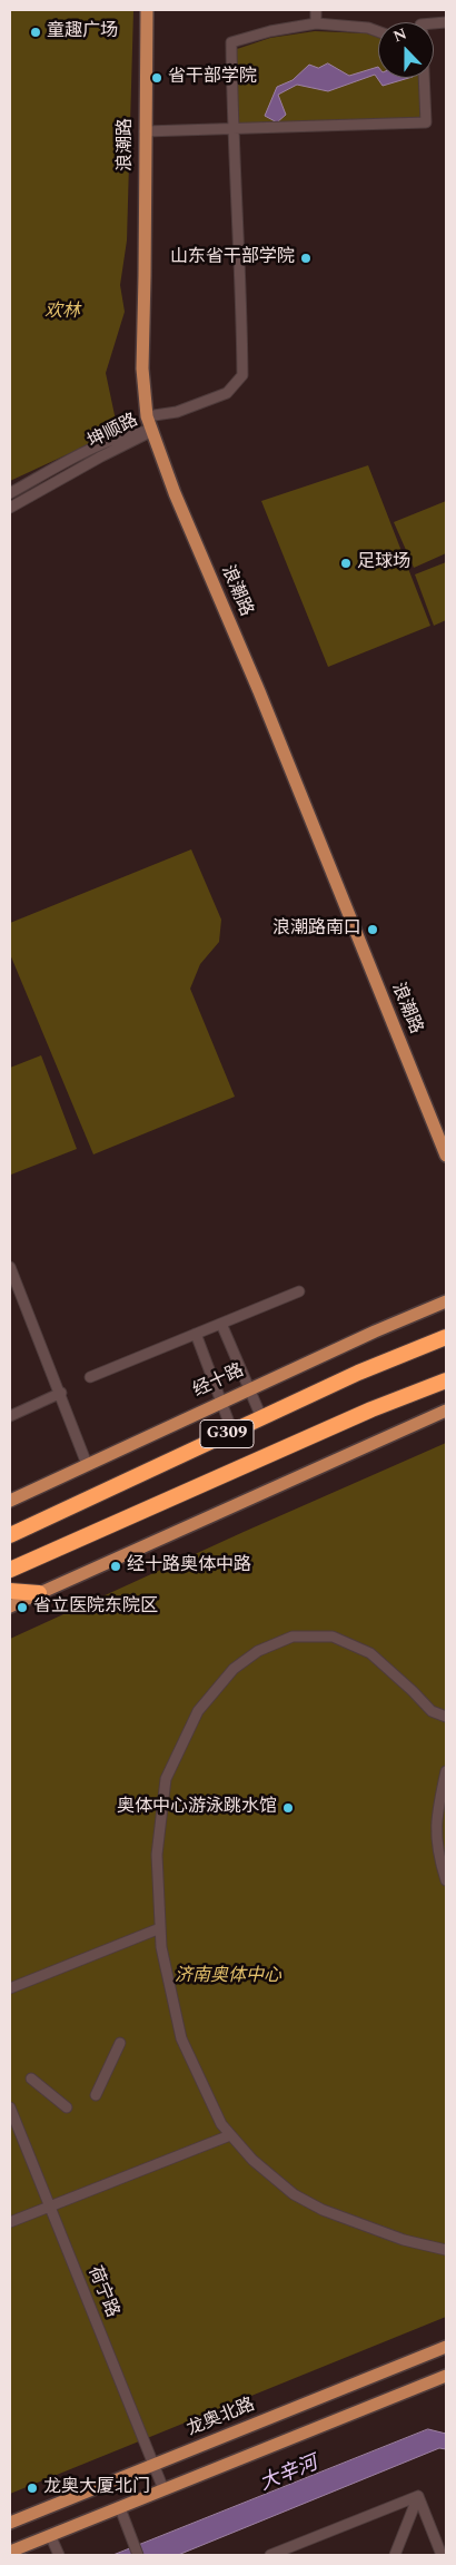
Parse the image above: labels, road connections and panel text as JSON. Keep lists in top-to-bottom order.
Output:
{
  "streets": {
    "highway": ["G309"],
    "main road": ["浪潮路", "经十路", "龙奥北路"],
    "street": ["坤顺路", "荷宁路"]
  },
  "crossings": [
    ["浪潮路", "坤顺路"],
    ["荷宁路", "龙奥北路"]
  ],
  "water": ["大辛河"],
  "parks": ["欢林", "济南奥体中心"],
  "places": [
    "童趣广场",
    "省干部学院",
    "山东省干部学院",
    "足球场",
    "浪潮路南口",
    "经十路奥体中路",
    "省立医院东院区",
    "奥体中心游泳跳水馆",
    "龙奥大厦北门"
  ],
  "north": "top"
}
